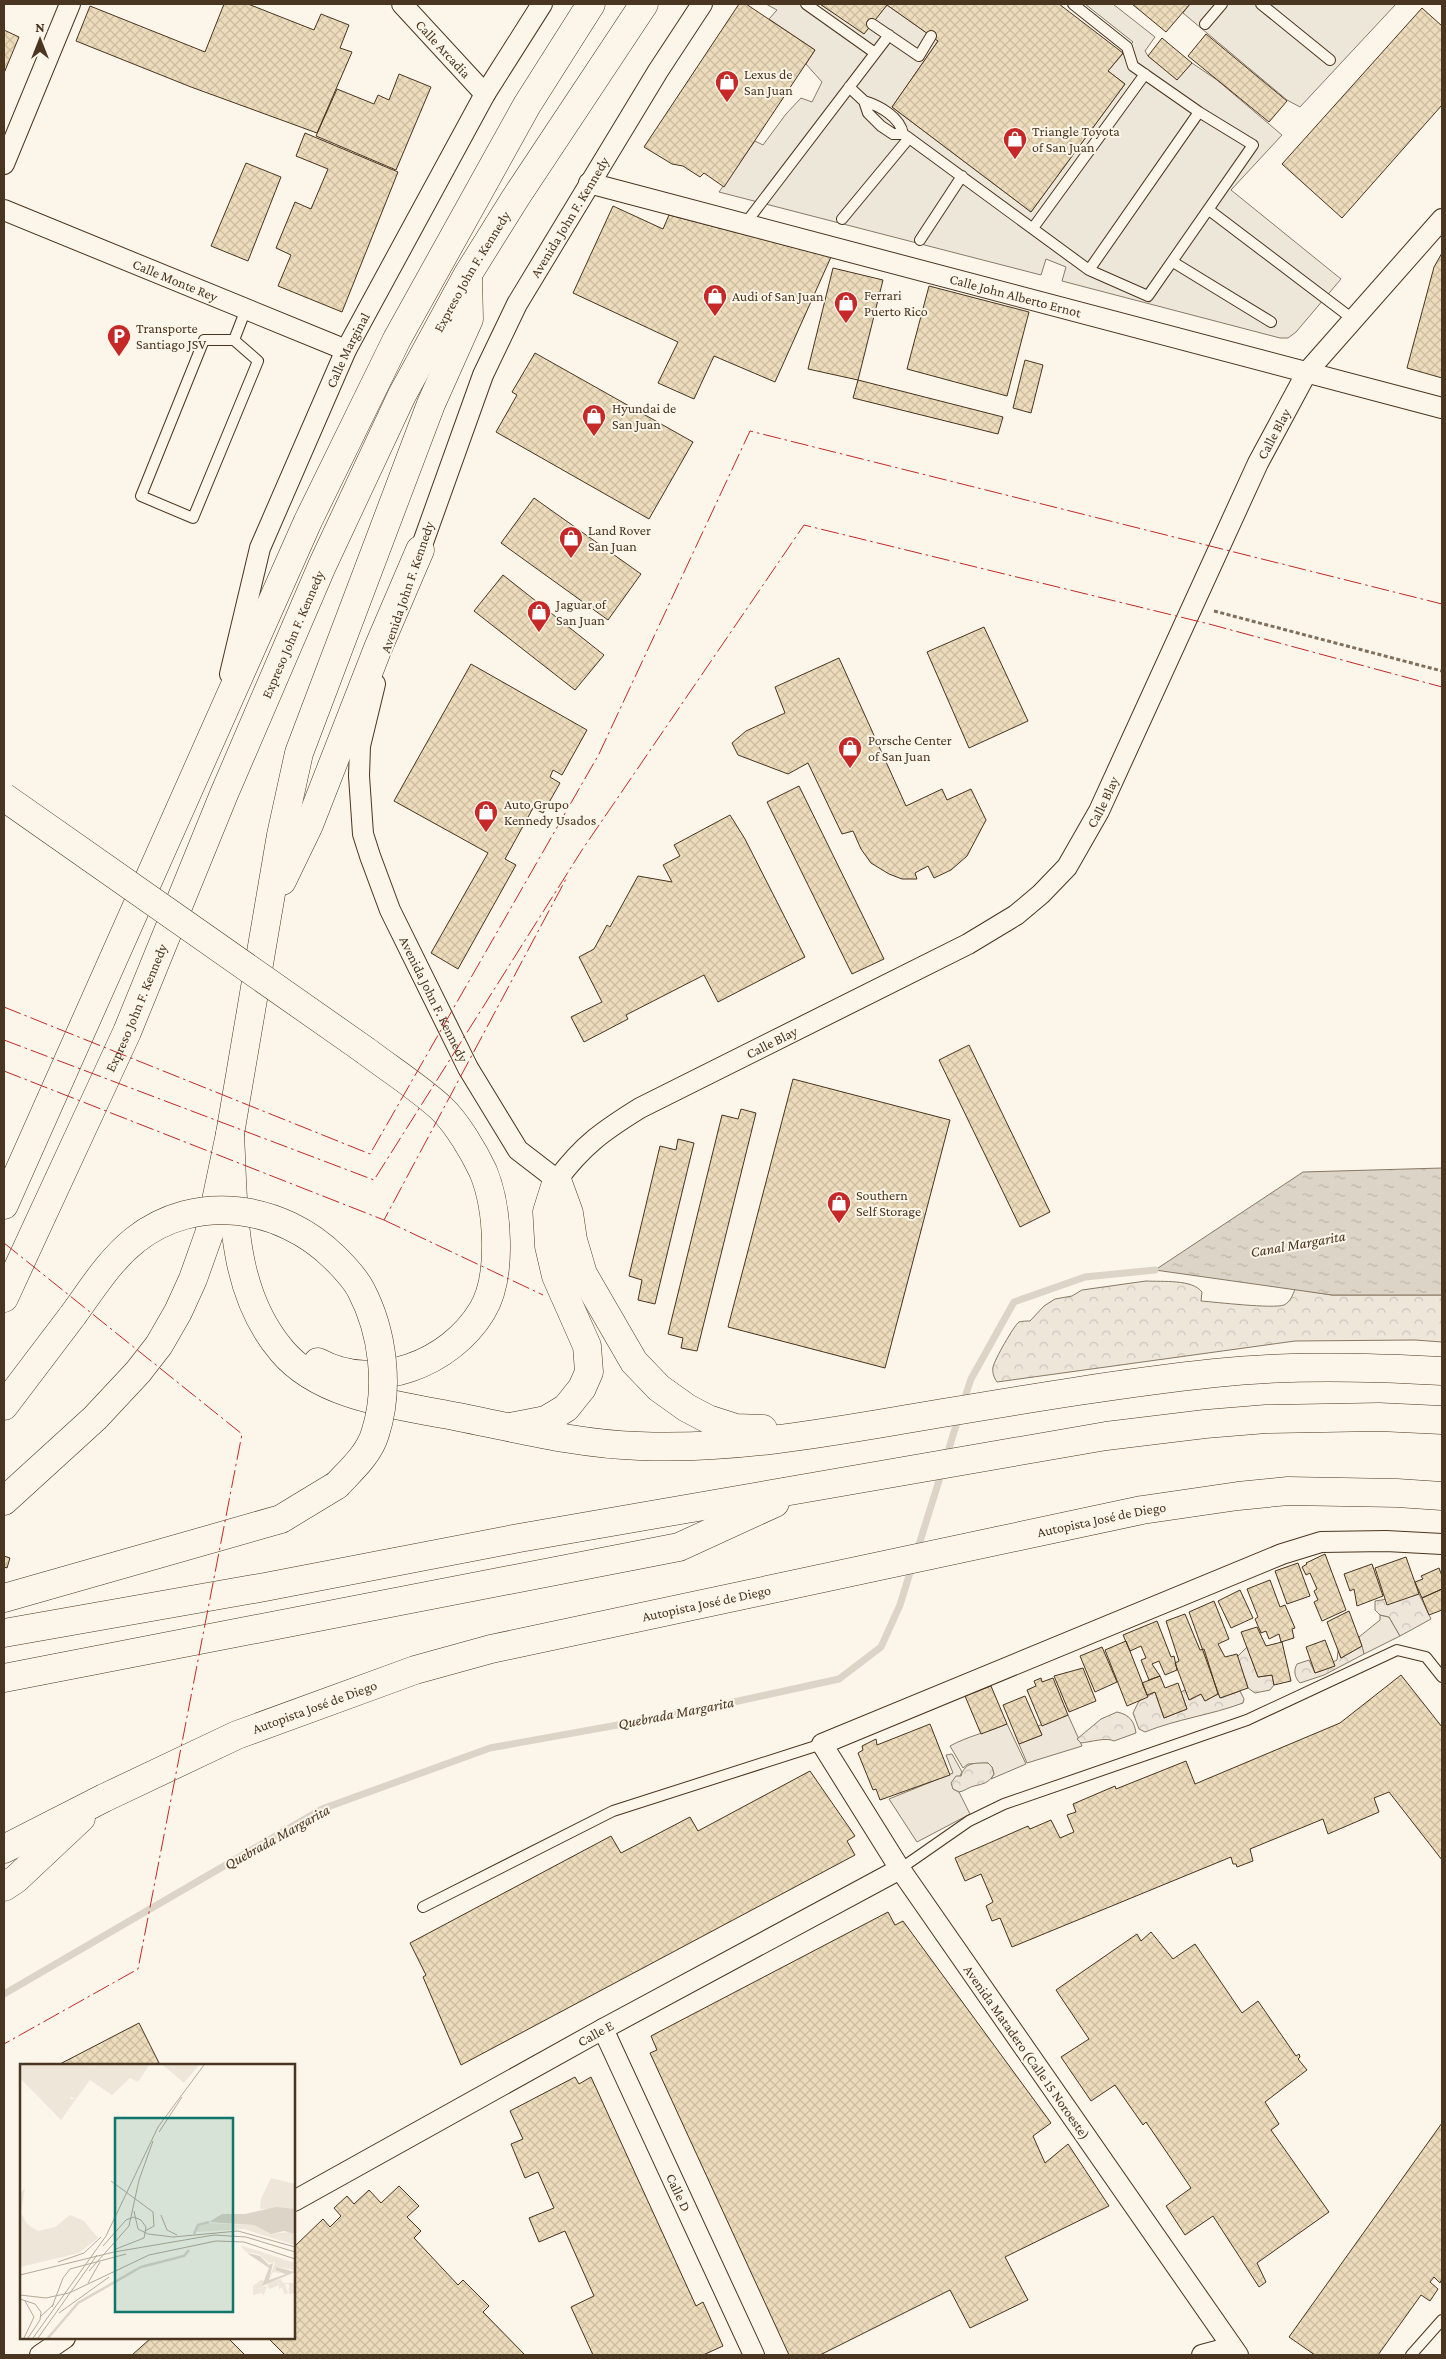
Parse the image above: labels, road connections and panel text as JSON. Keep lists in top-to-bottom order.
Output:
{
  "streets": {
    "highway": ["Expreso John F. Kennedy", "Autopista José de Diego"],
    "street": [
      "Calle Arcadia",
      "Avenida John F. Kennedy",
      "Calle Monte Rey",
      "Calle John Alberto Ernot",
      "Calle Marginal",
      "Calle Blay",
      "Calle E",
      "Avenida Matadero (Calle 15 Noroeste)",
      "Calle D"
    ]
  },
  "crossings": [
    ["Calle Arcadia", "Calle Marginal"],
    ["Avenida John F. Kennedy", "Calle John Alberto Ernot"],
    ["Avenida John F. Kennedy", "Calle Blay"],
    ["Calle Monte Rey", "Calle Marginal"],
    ["Calle John Alberto Ernot", "Calle Blay"],
    ["Calle E", "Avenida Matadero (Calle 15 Noroeste)"],
    ["Calle E", "Calle D"]
  ],
  "water": ["Canal Margarita", "Quebrada Margarita"],
  "places": {
    "shop": [
      "Lexus de San Juan",
      "Triangle Toyota of San Juan",
      "Audi of San Juan",
      "Ferrari Puerto Rico",
      "Hyundai de San Juan",
      "Land Rover San Juan",
      "Jaguar of San Juan",
      "Porsche Center of San Juan",
      "Auto Grupo Kennedy Usados",
      "Southern Self Storage"
    ],
    "parking": ["Transporte Santiago JSV"]
  },
  "north": "top"
}
